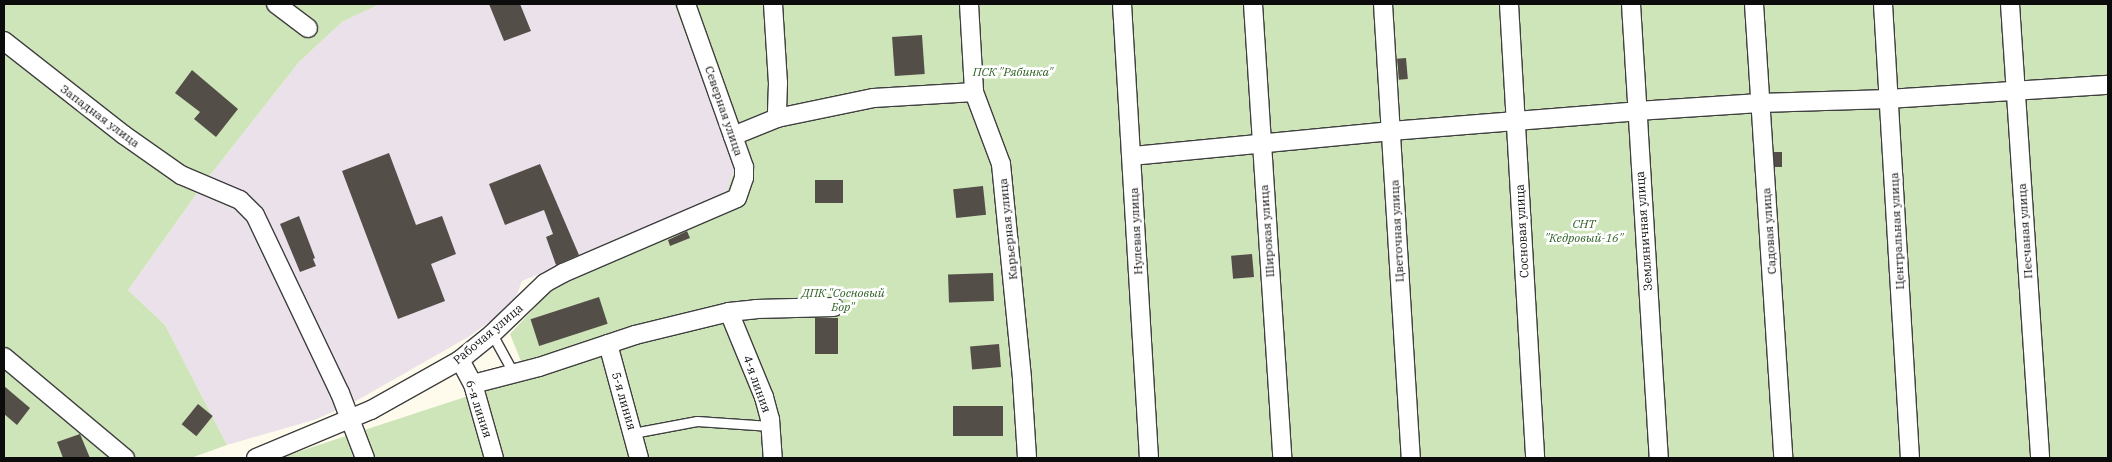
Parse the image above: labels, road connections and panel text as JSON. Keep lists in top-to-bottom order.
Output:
{
  "streets": {
    "street": [
      "Северная улица",
      "Западная улица",
      "Карьерная улица",
      "Нулевая улица",
      "Широкая улица",
      "Цветочная улица",
      "Сосновая улица",
      "Земляничная улица",
      "Садовая улица",
      "Центральная улица",
      "Песчаная улица",
      "Рабочая улица",
      "4-я линия",
      "5-я линия",
      "6-я линия"
    ]
  },
  "crossings": [
    ["Северная улица", "Рабочая улица"],
    ["Западная улица", "Рабочая улица"],
    ["Рабочая улица", "6-я линия"]
  ],
  "parks": ["ПСК \"Рябинка\"", "СНТ \"Кедровый-16\"", "ДПК \"Сосновый Бор\""]
}
